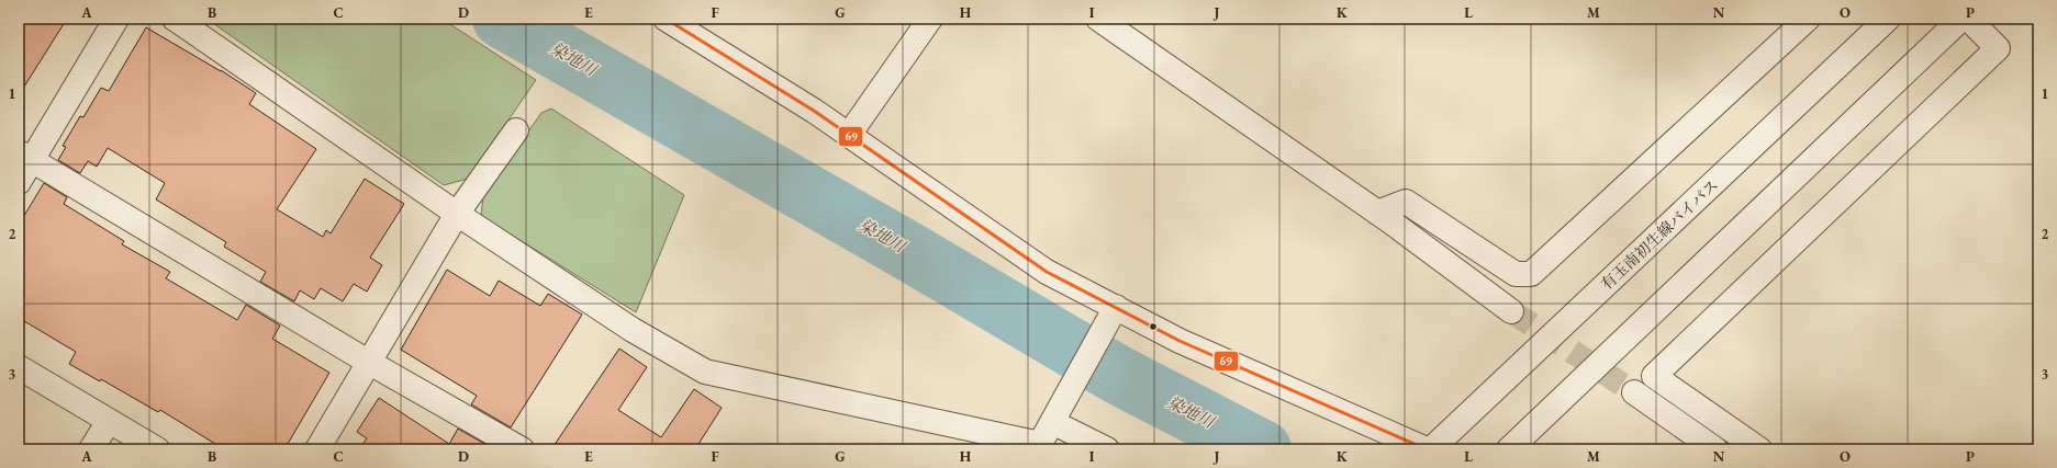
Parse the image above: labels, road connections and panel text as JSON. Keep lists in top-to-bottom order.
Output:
{
  "streets": {
    "street": ["有玉南初生線バイパス"]
  },
  "water": ["染地川"],
  "lines": ["transit line 69"],
  "grid": {
    "columns": [
      "A",
      "B",
      "C",
      "D",
      "E",
      "F",
      "G",
      "H",
      "I",
      "J",
      "K",
      "L",
      "M",
      "N",
      "O",
      "P"
    ],
    "rows": ["1", "2", "3"]
  }
}
